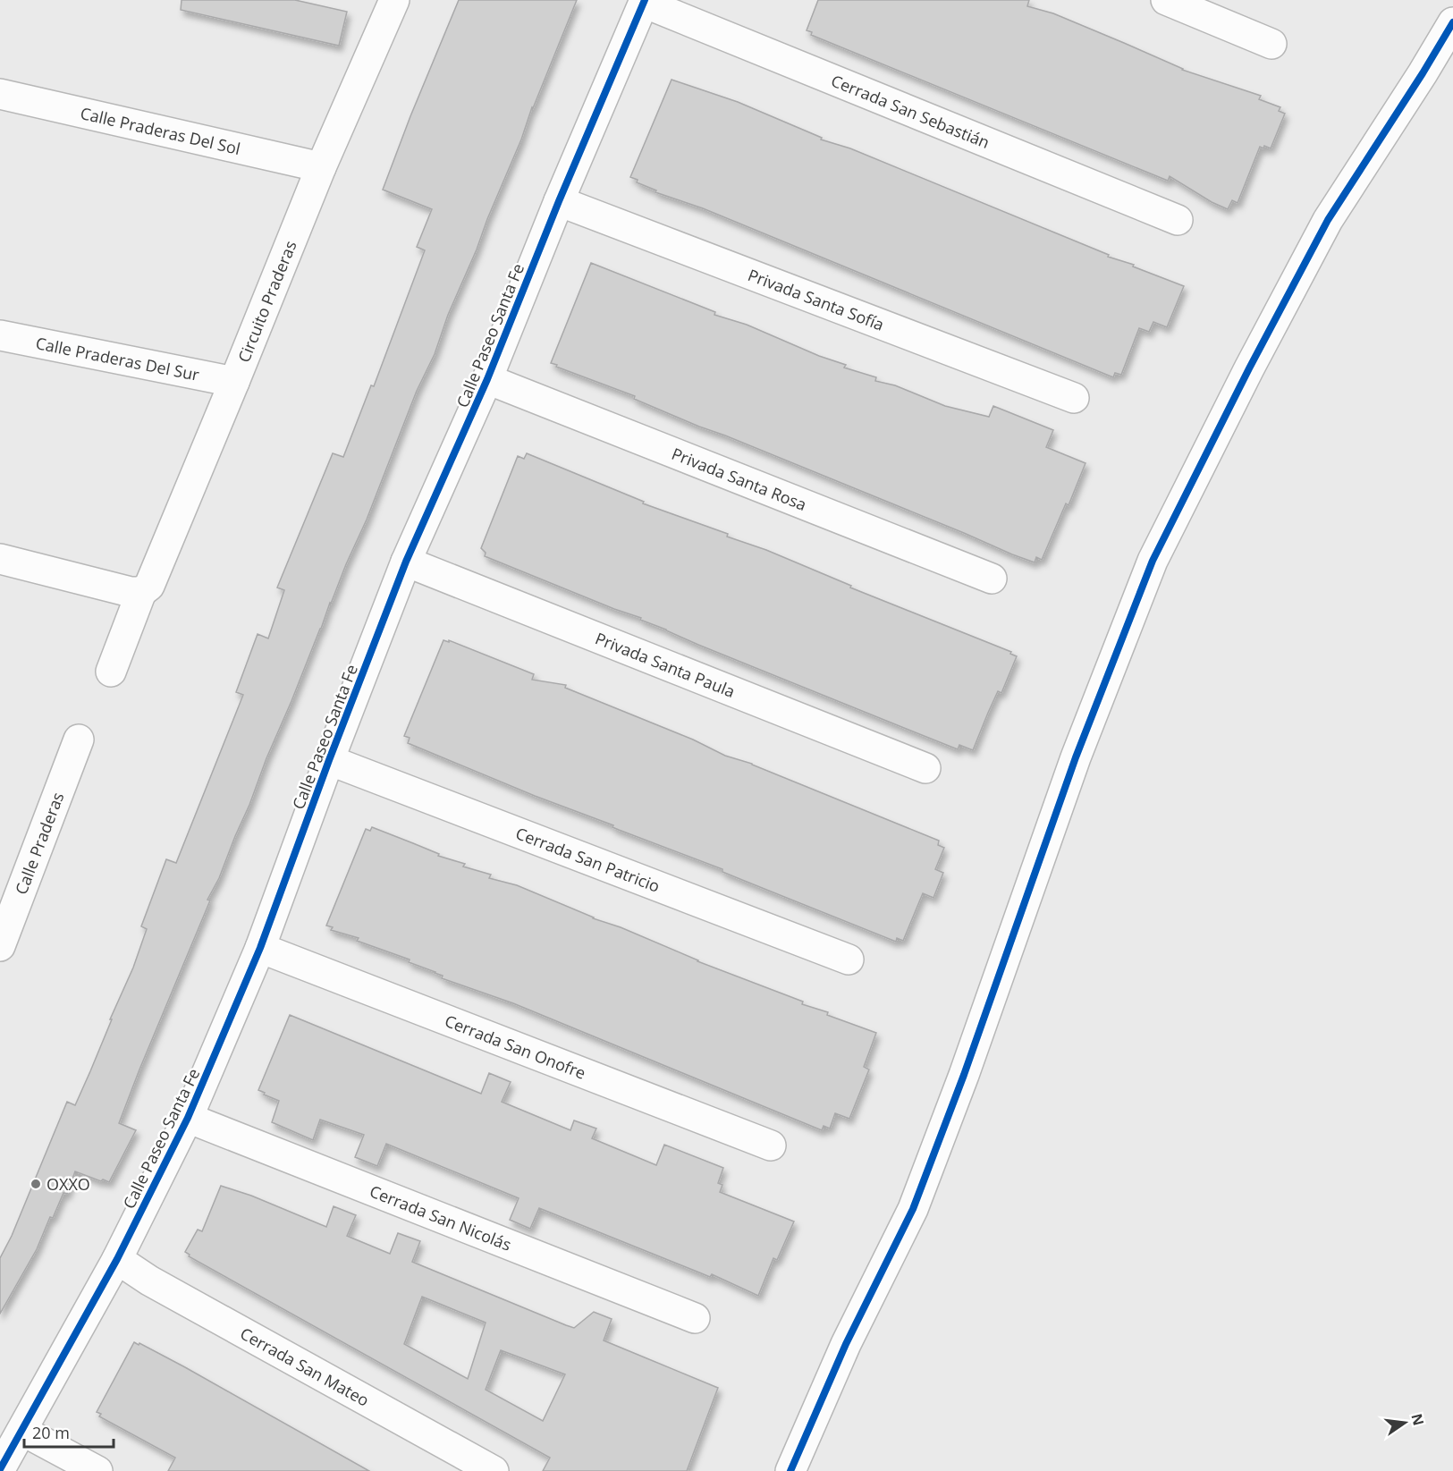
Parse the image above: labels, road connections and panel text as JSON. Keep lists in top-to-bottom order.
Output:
{
  "streets": {
    "street": [
      "Cerrada San Sebastián",
      "Calle Praderas Del Sol",
      "Privada Santa Sofía",
      "Circuito Praderas",
      "Calle Paseo Santa Fe",
      "Calle Praderas Del Sur",
      "Privada Santa Rosa",
      "Privada Santa Paula",
      "Calle Praderas",
      "Cerrada San Patricio",
      "Cerrada San Onofre",
      "Cerrada San Nicolás",
      "Cerrada San Mateo"
    ]
  },
  "crossings": [
    ["Cerrada San Sebastián", "Calle Paseo Santa Fe"],
    ["Calle Praderas Del Sol", "Circuito Praderas"],
    ["Privada Santa Sofía", "Calle Paseo Santa Fe"],
    ["Circuito Praderas", "Calle Praderas Del Sur"],
    ["Calle Paseo Santa Fe", "Privada Santa Rosa"],
    ["Calle Paseo Santa Fe", "Privada Santa Paula"],
    ["Calle Paseo Santa Fe", "Cerrada San Patricio"],
    ["Calle Paseo Santa Fe", "Cerrada San Onofre"],
    ["Calle Paseo Santa Fe", "Cerrada San Nicolás"],
    ["Calle Paseo Santa Fe", "Cerrada San Mateo"]
  ],
  "places": ["OXXO"],
  "scale_bar": "20 m",
  "north": "right"
}
